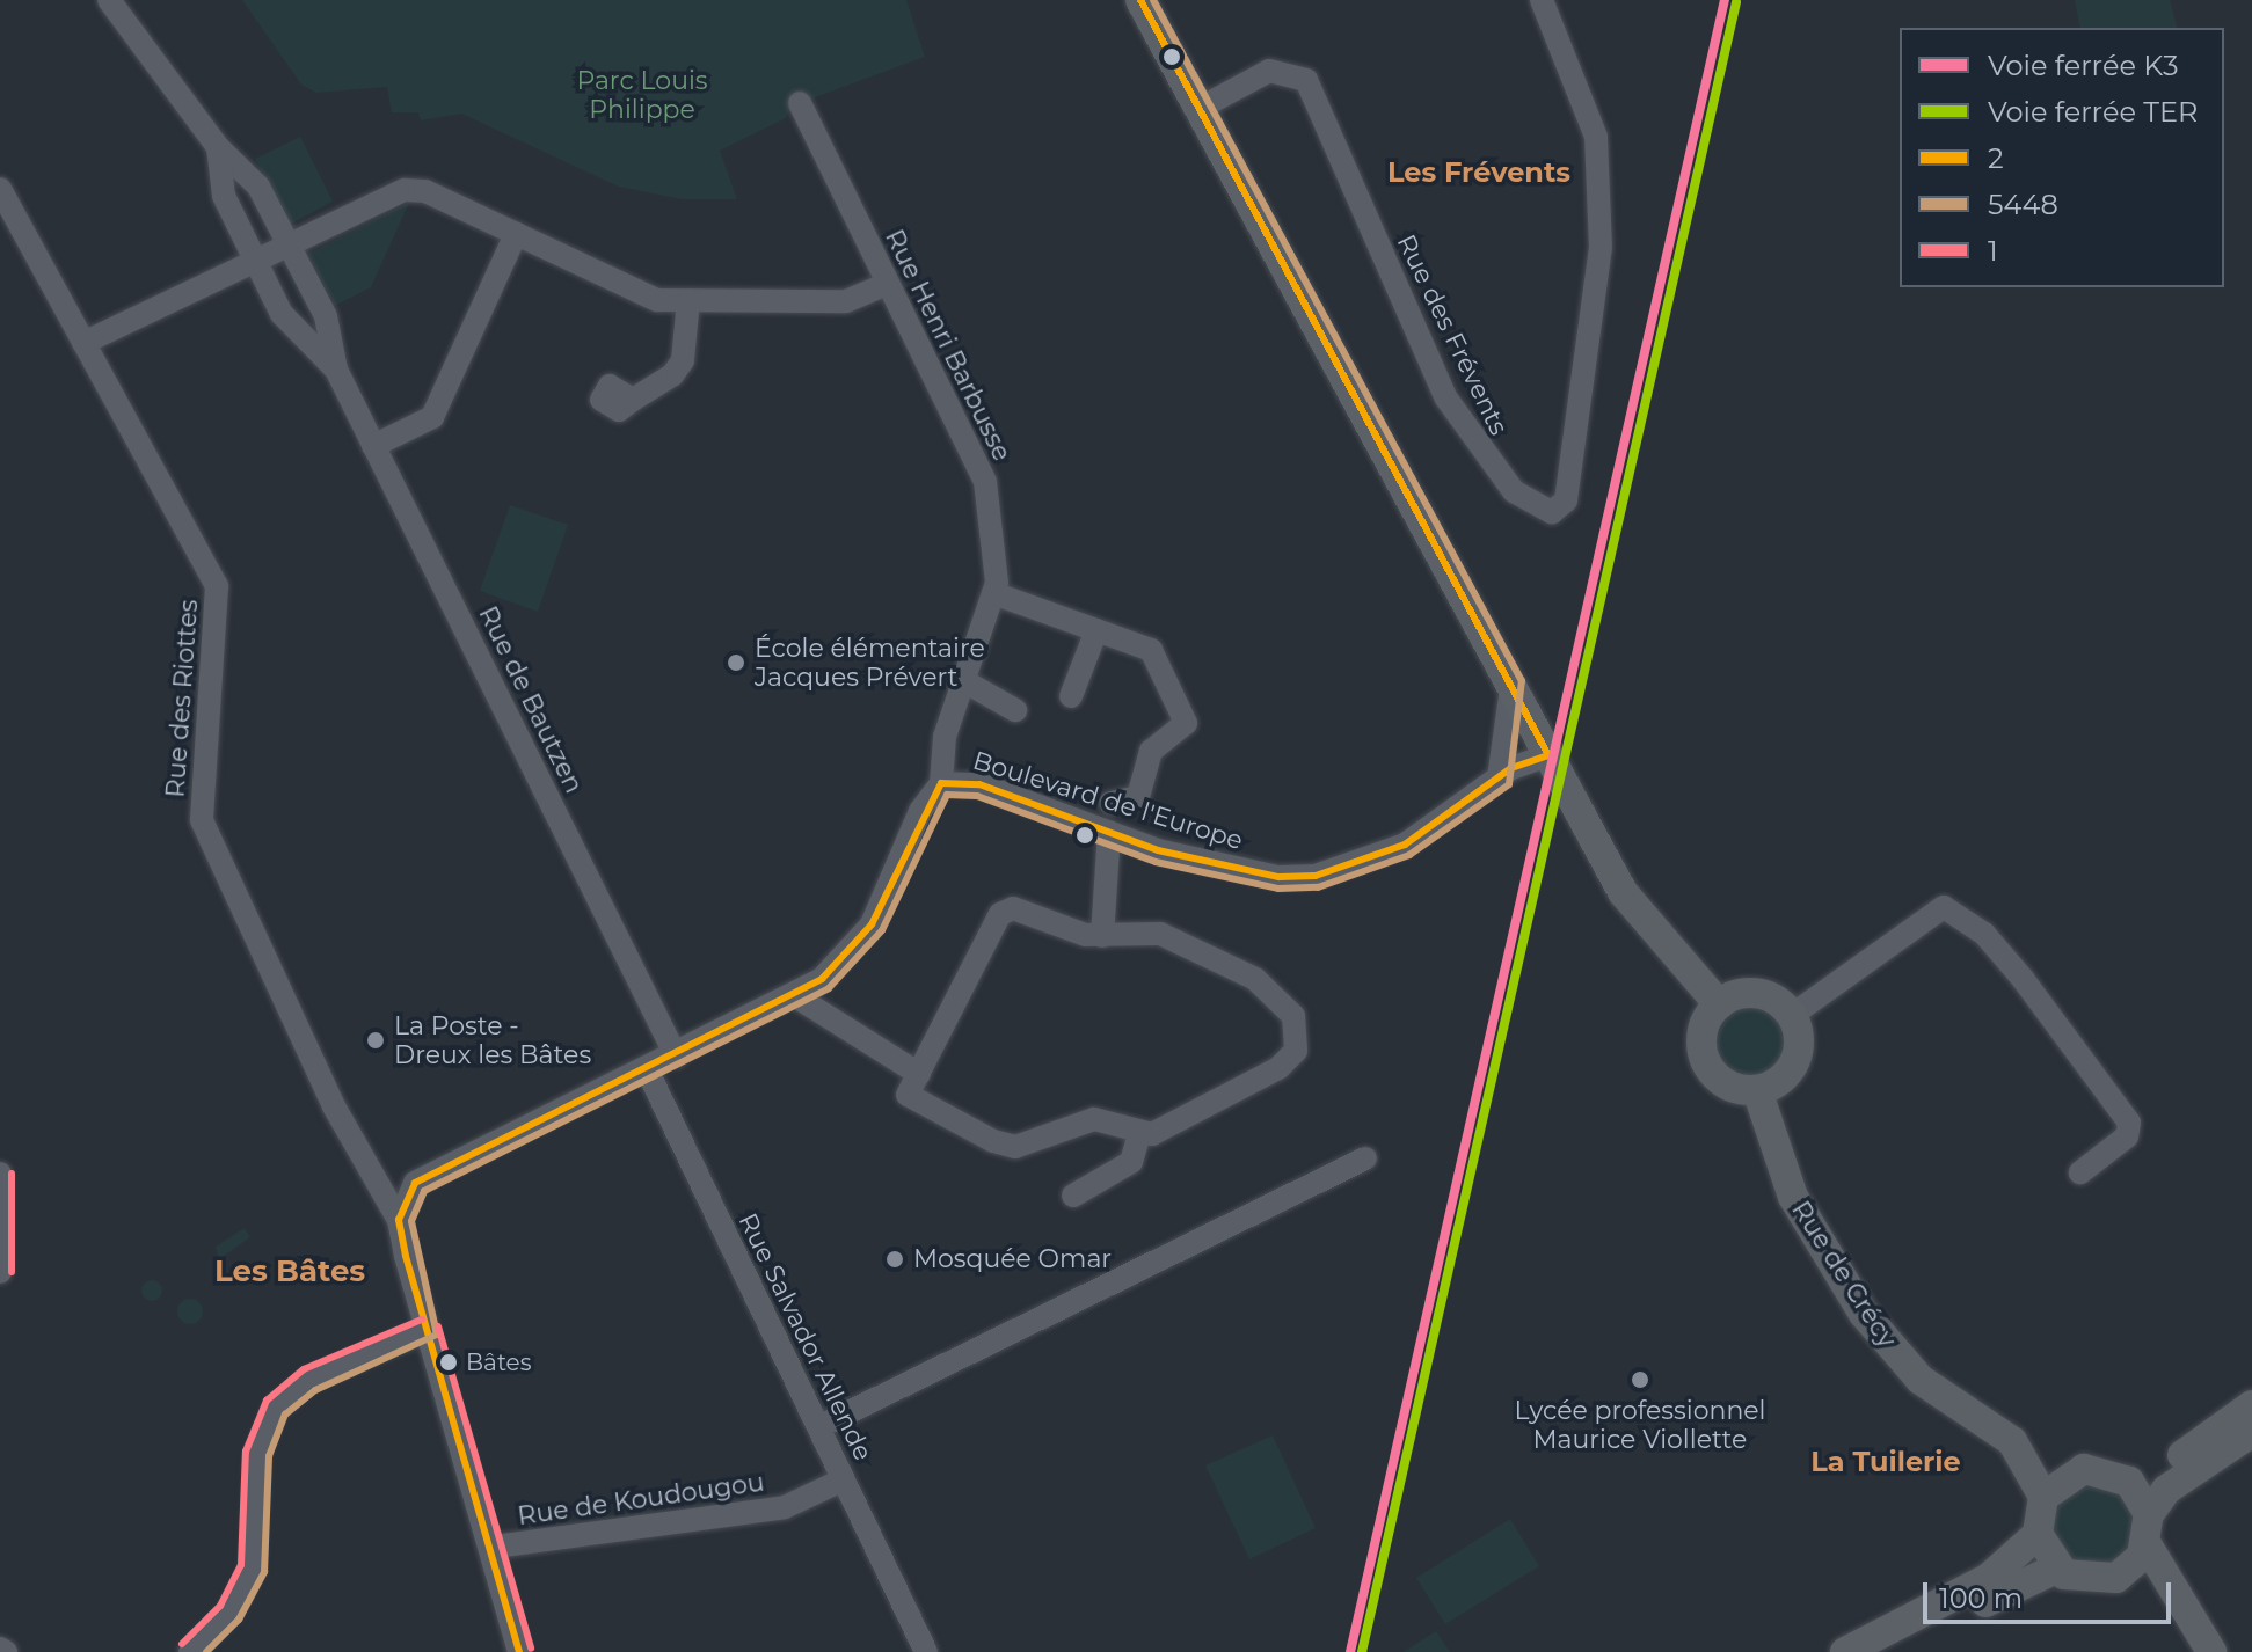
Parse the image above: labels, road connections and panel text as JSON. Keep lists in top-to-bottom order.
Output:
{
  "streets": {
    "main road": ["Rue de Crécy"],
    "street": [
      "Rue des Frévents",
      "Rue Henri Barbusse",
      "Rue des Riottes",
      "Rue de Bautzen",
      "Boulevard de l'Europe",
      "Rue Salvador Allende",
      "Rue de Koudougou"
    ]
  },
  "crossings": [
    ["Rue Henri Barbusse", "Boulevard de l'Europe"],
    ["Rue des Riottes", "Boulevard de l'Europe"],
    ["Rue de Bautzen", "Boulevard de l'Europe"],
    ["Boulevard de l'Europe", "Rue Salvador Allende"],
    ["Rue Salvador Allende", "Rue de Koudougou"]
  ],
  "districts": ["Les Frévents", "Les Bâtes", "La Tuilerie"],
  "parks": ["Parc Louis Philippe"],
  "places": [
    "École élémentaire Jacques Prévert",
    "La Poste - Dreux les Bâtes",
    "Mosquée Omar",
    "Bâtes",
    "Lycée professionnel Maurice Viollette"
  ],
  "lines": [
    "rail line K3",
    "transit line 2",
    "transit line 5448",
    "rail line TER",
    "transit line 1"
  ],
  "legend": [
    "Voie ferrée K3",
    "Voie ferrée TER",
    "2",
    "5448",
    "1"
  ],
  "scale_bar": "100 m"
}
